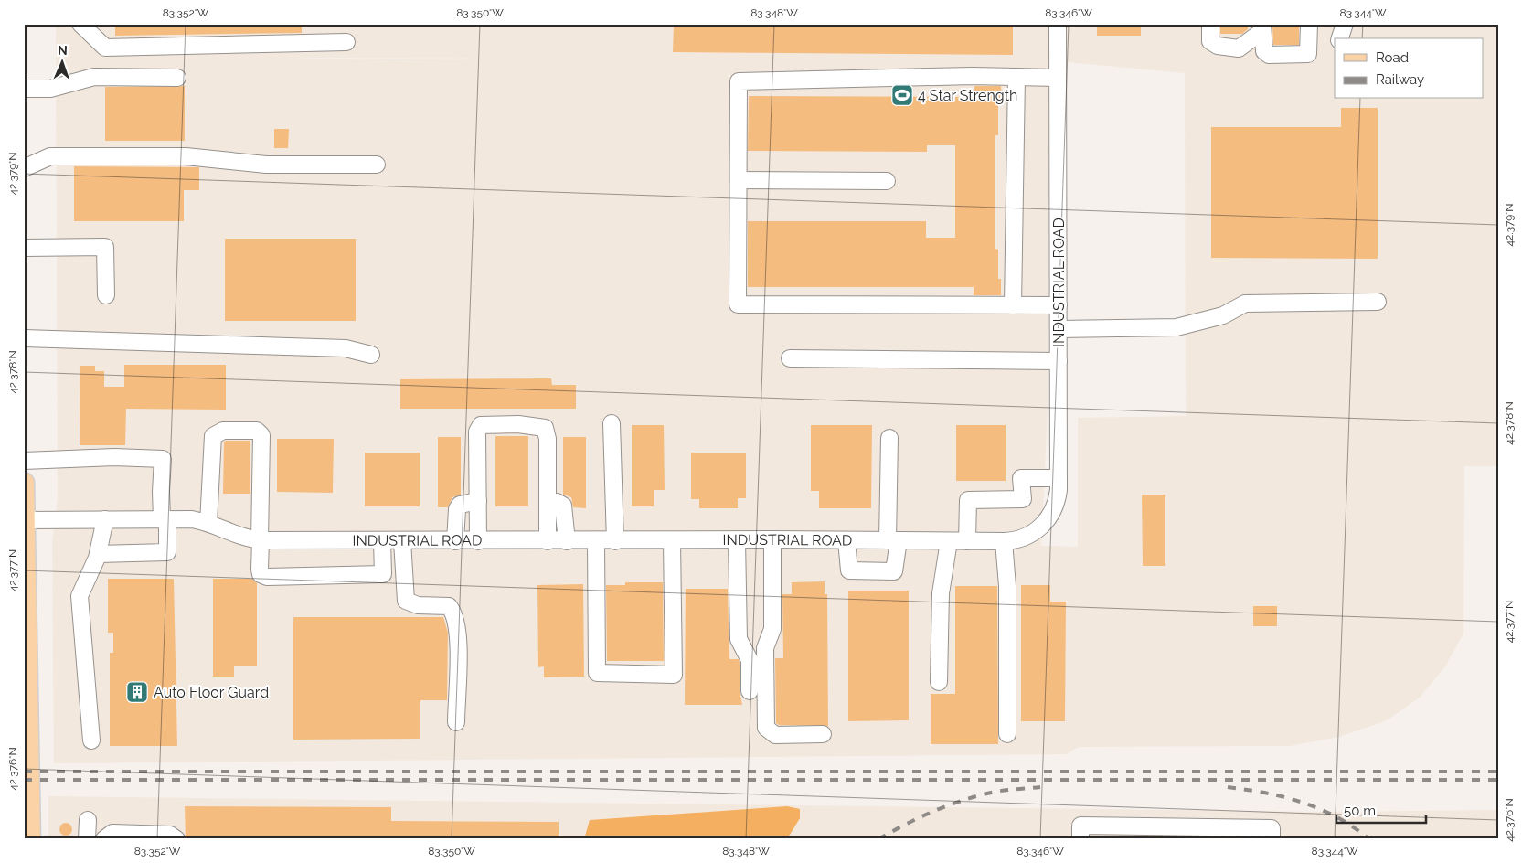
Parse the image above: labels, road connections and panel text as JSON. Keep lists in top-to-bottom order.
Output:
{
  "streets": {
    "street": ["INDUSTRIAL ROAD"]
  },
  "places": {
    "sports": ["4 Star Strength"],
    "building": ["Auto Floor Guard"]
  },
  "legend": ["Road", "Railway"],
  "scale_bar": "50 m",
  "north": "top",
  "coordinates": [
    "83.352°W",
    "83.350°W",
    "83.348°W",
    "83.346°W",
    "83.344°W",
    "42.379°N",
    "42.378°N",
    "42.377°N",
    "42.376°N"
  ]
}
